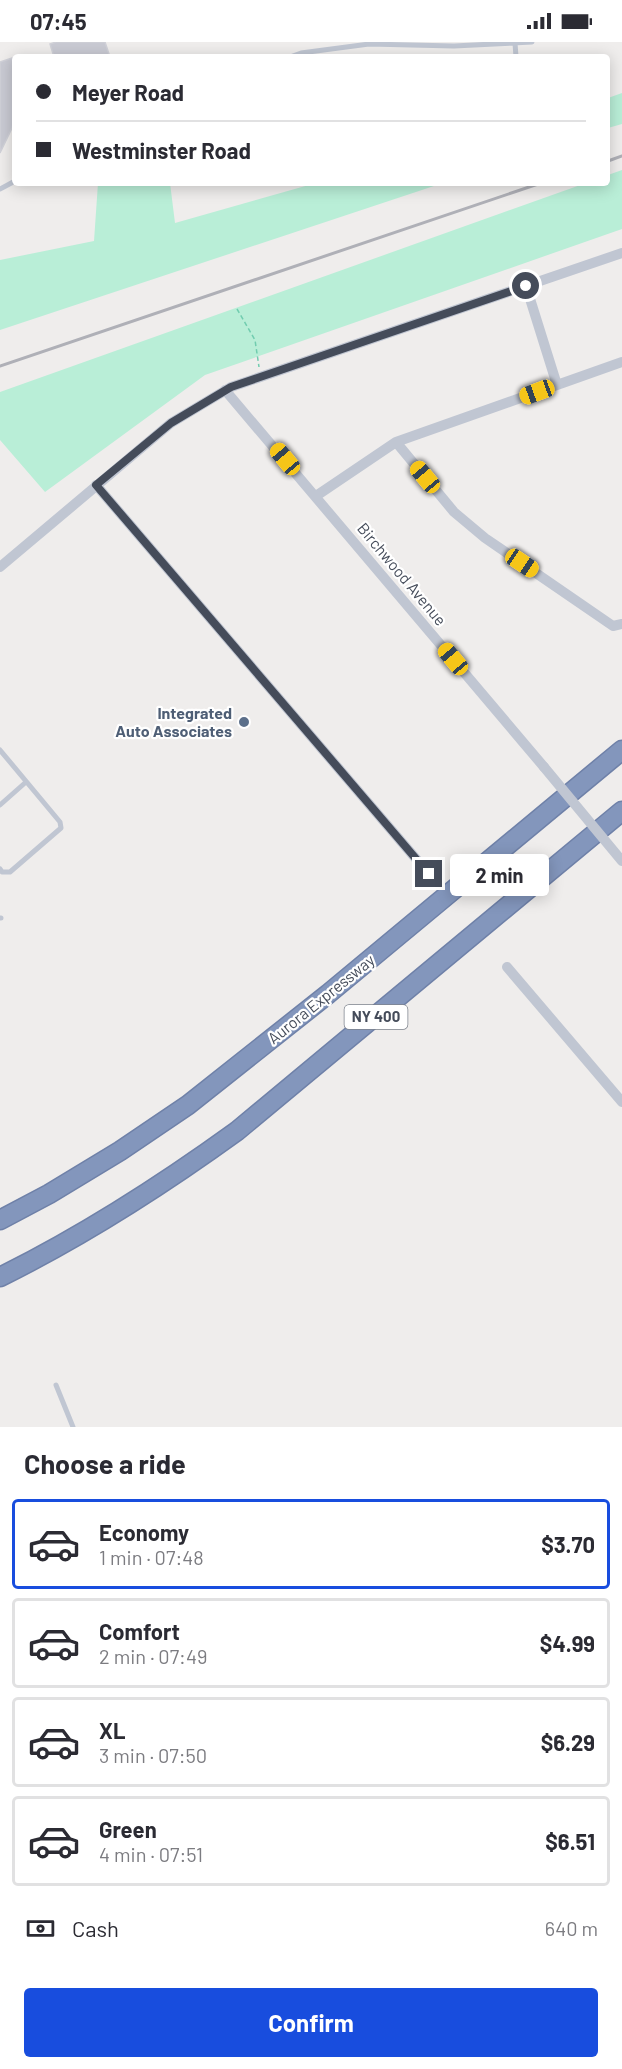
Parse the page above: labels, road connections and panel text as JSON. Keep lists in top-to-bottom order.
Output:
{
  "streets": {
    "highway": ["Aurora Expressway", "NY 400"],
    "street": ["Birchwood Avenue"]
  },
  "places": ["Integrated Auto Associates"],
  "page": {
    "status": "07:45",
    "banner": ["Meyer Road", "Westminster Road"],
    "bubble": "2 min",
    "heading": "Choose a ride",
    "list": [
      {
        "name": "Economy",
        "note": "1 min · 07:48",
        "value": "$3.70"
      },
      {
        "name": "Comfort",
        "note": "2 min · 07:49",
        "value": "$4.99"
      },
      {
        "name": "XL",
        "note": "3 min · 07:50",
        "value": "$6.29"
      },
      {
        "name": "Green",
        "note": "4 min · 07:51",
        "value": "$6.51"
      }
    ],
    "pay": ["Cash", "640 m"],
    "buttons": "Confirm"
  }
}
